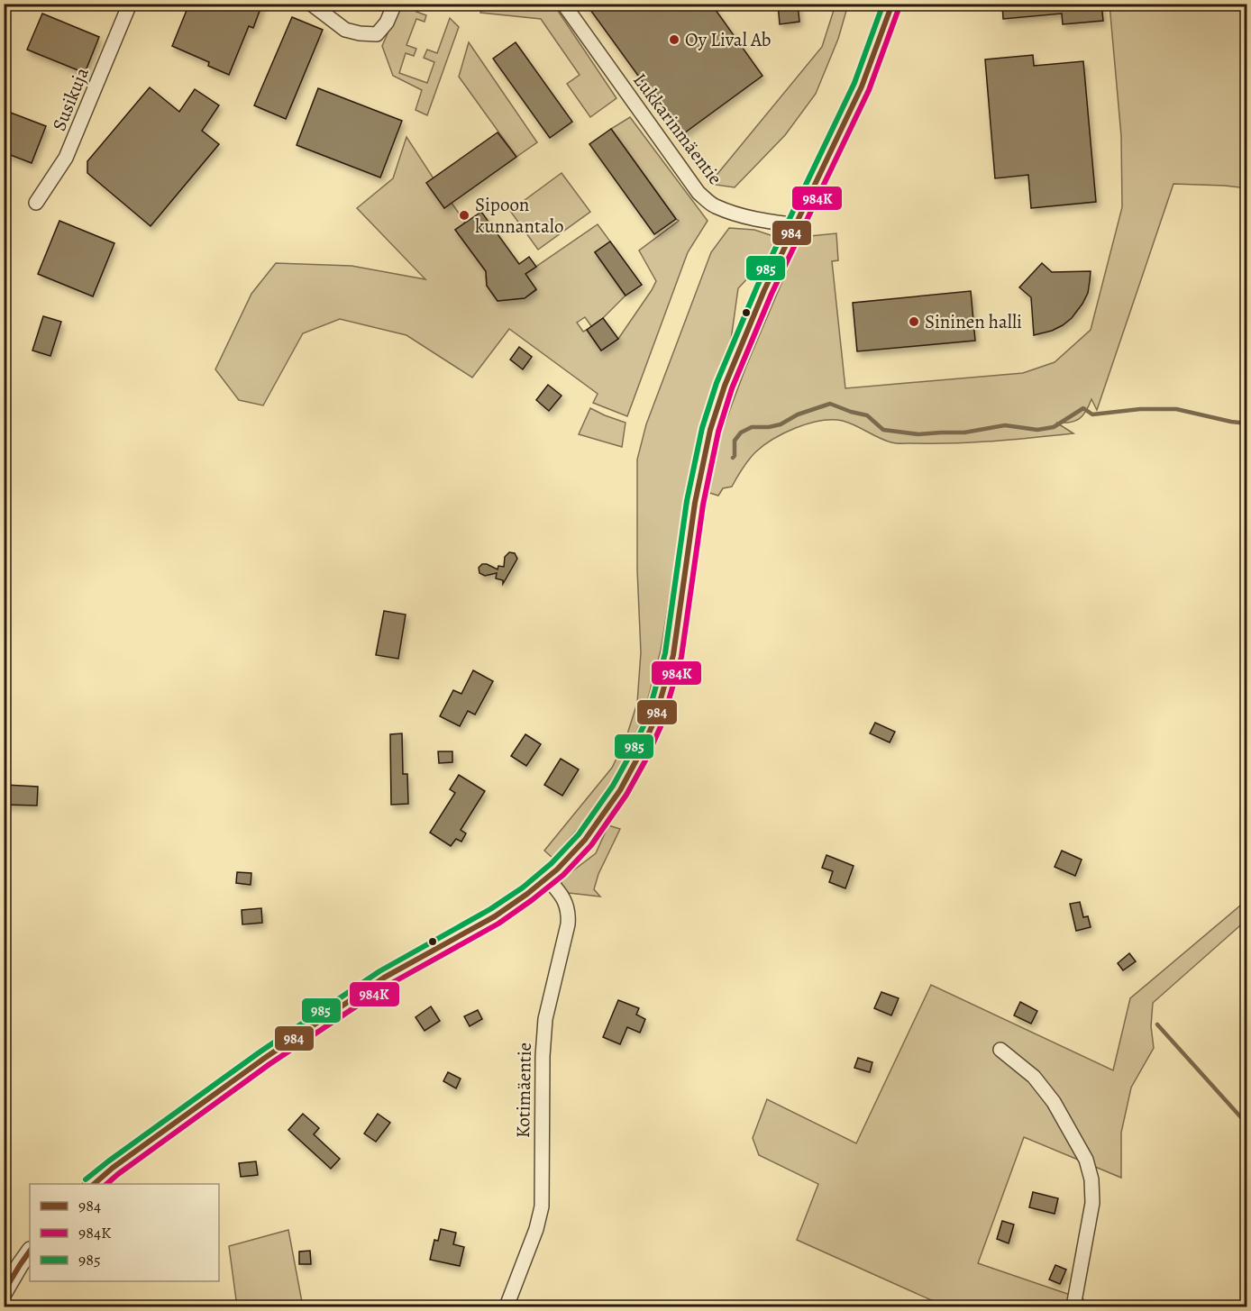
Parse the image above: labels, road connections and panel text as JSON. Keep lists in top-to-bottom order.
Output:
{
  "streets": {
    "street": ["Susikuja", "Lukkarinmäentie", "Kotimäentie"]
  },
  "places": ["Oy Lival Ab", "Sipoon kunnantalo", "Sininen halli"],
  "lines": ["transit line 984", "transit line 985", "transit line 984K"],
  "legend": ["984", "984K", "985"]
}
